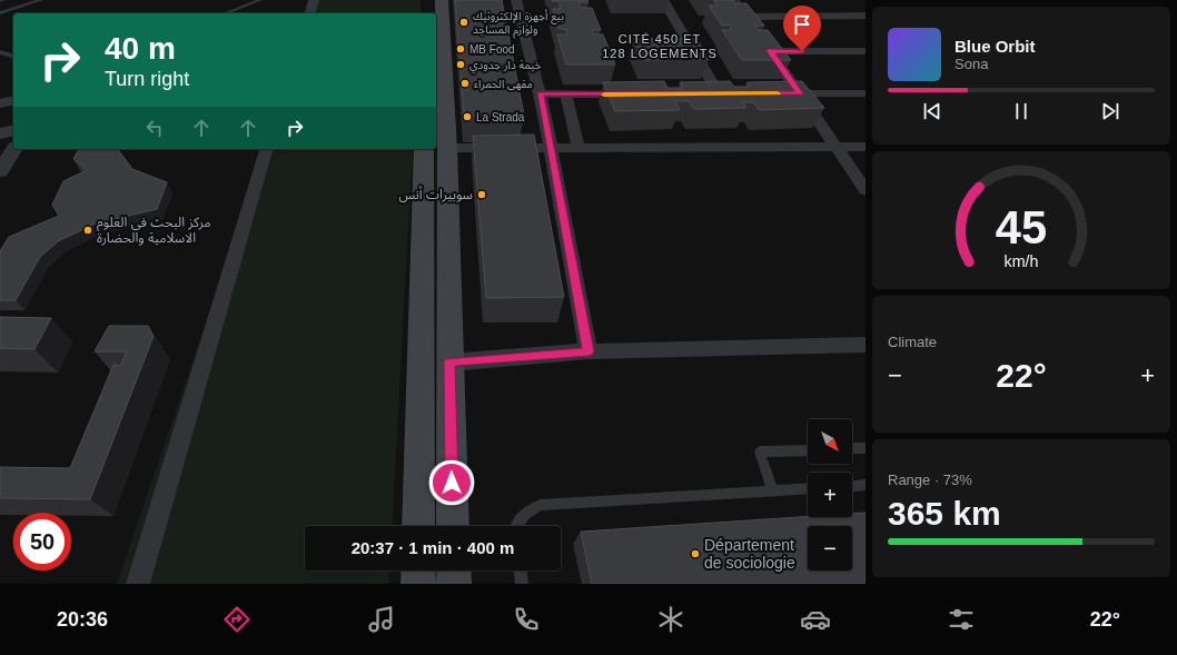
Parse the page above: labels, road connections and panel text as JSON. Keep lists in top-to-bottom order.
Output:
{
  "districts": ["CITÉ 450 ET 128 LOGEMENTS"],
  "places": [
    "بيع أجهزة الإلكترونيك ولوازم المساجد",
    "MB Food",
    "خيمة دار جدودي",
    "مقهى الحمراء",
    "La Strada",
    "سوبيرات أنس",
    "مركز البحث في العلوم الاسلامية والحضارة",
    "Département de sociologie"
  ],
  "north": "bottom right",
  "page": {
    "turn": ["40 m", "Turn right"],
    "song": ["Blue Orbit", "Sona"],
    "tile": [
      "Climate",
      ["Range · 73%", "365 km"]
    ],
    "heat": ["−", "22°", "+"],
    "map_buttons": ["+", "−"],
    "limit": "50",
    "trip": "20:37 · 1 min · 400 m",
    "tabs": ["20:36", "22°"],
    "gauge": ["45", "km/h"]
  }
}
